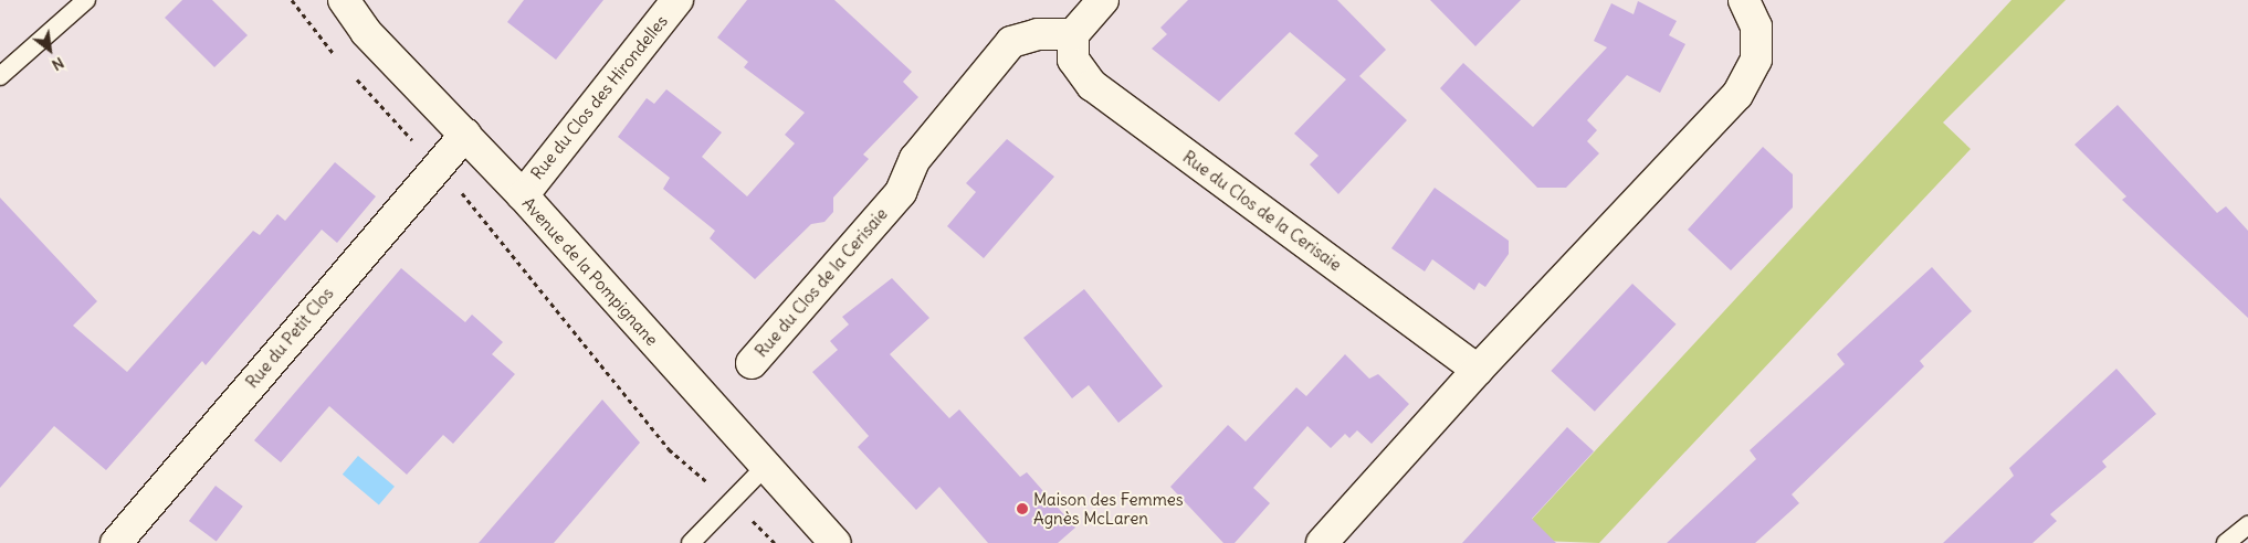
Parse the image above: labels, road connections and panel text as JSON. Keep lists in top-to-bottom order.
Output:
{
  "streets": {
    "street": [
      "Rue du Clos des Hirondelles",
      "Rue du Clos de la Cerisaie",
      "Avenue de la Pompignane",
      "Rue du Petit Clos"
    ]
  },
  "crossings": [
    ["Rue du Clos des Hirondelles", "Avenue de la Pompignane"],
    ["Avenue de la Pompignane", "Rue du Petit Clos"]
  ],
  "places": ["Maison des Femmes Agnès McLaren"],
  "north": "bottom right"
}
